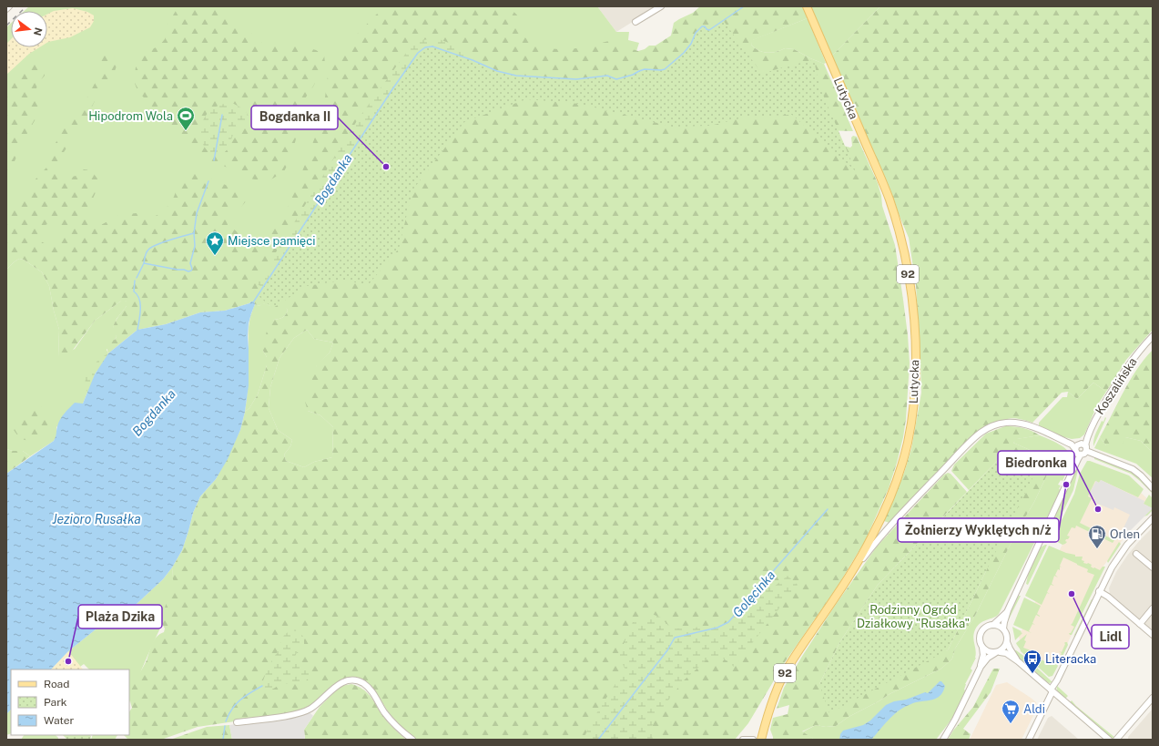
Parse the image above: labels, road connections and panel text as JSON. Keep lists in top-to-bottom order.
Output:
{
  "streets": {
    "main road": ["Lutycka", "92"],
    "street": ["Koszalińska"]
  },
  "water": ["Bogdanka", "Jezioro Rusałka", "Golęcinka"],
  "parks": ["Rodzinny Ogród Działkowy \"Rusałka\""],
  "places": {
    "sports": ["Hipodrom Wola"],
    "other": [
      "Bogdanka II",
      "Żołnierzy Wyklętych n/ż",
      "Biedronka",
      "Lidl",
      "Plaża Dzika"
    ],
    "place": ["Miejsce pamięci"],
    "fuel station": ["Orlen"],
    "bus stop": ["Literacka"],
    "supermarket": ["Aldi"]
  },
  "legend": ["Road", "Park", "Water"],
  "north": "right"
}
